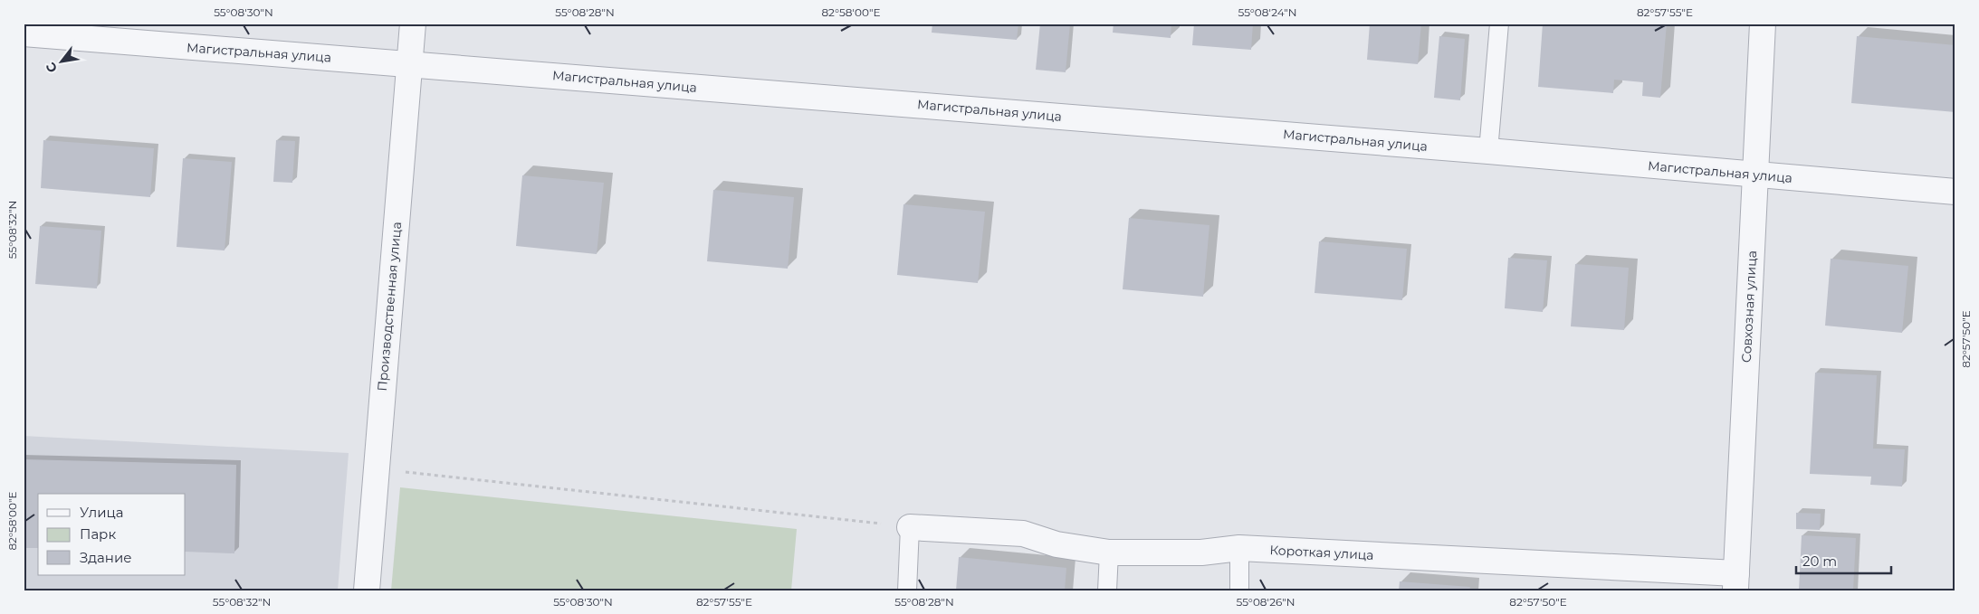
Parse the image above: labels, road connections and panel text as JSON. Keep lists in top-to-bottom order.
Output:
{
  "streets": {
    "street": [
      "Магистральная улица",
      "Производственная улица",
      "Совхозная улица",
      "Короткая улица"
    ]
  },
  "crossings": [
    ["Магистральная улица", "Производственная улица"],
    ["Магистральная улица", "Совхозная улица"],
    ["Совхозная улица", "Короткая улица"]
  ],
  "legend": ["Улица", "Парк", "Здание"],
  "scale_bar": "20 m",
  "north": "bottom left",
  "coordinates": [
    "55°08'30\"N",
    "55°08'28\"N",
    "82°58'00\"E",
    "55°08'24\"N",
    "82°57'55\"E",
    "55°08'32\"N",
    "82°57'50\"E",
    "55°08'26\"N"
  ]
}
